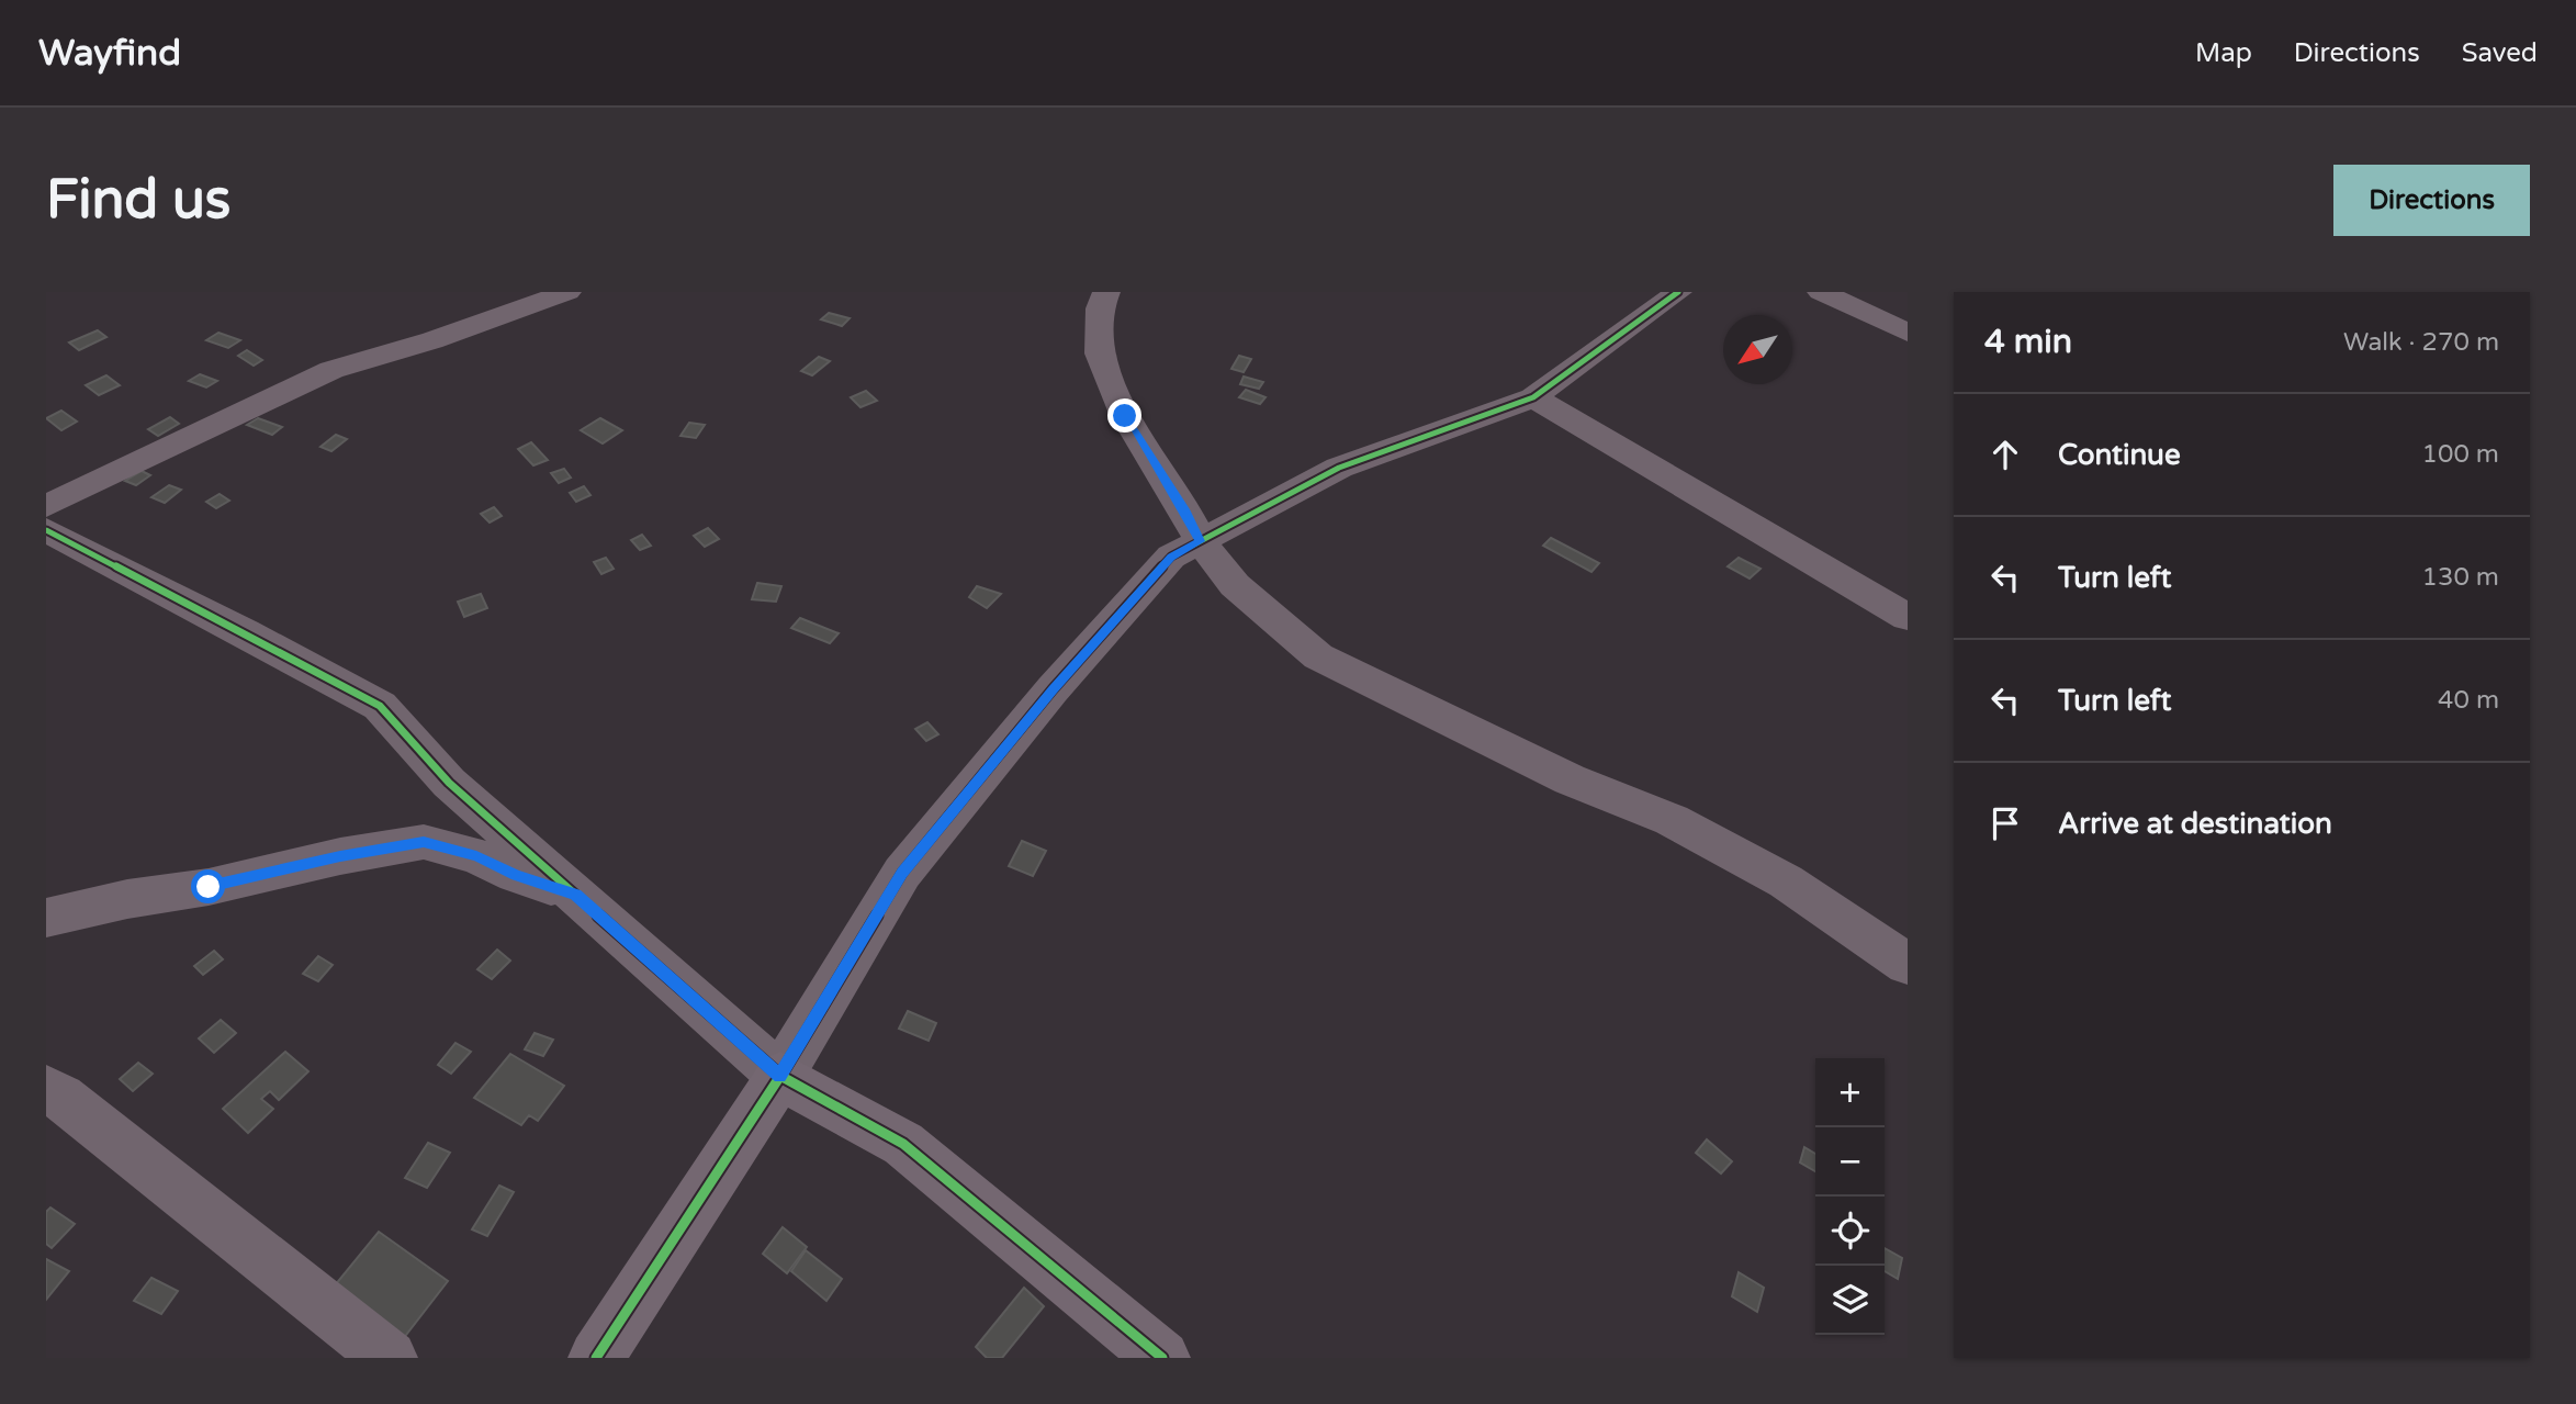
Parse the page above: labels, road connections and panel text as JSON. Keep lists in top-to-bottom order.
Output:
{
  "north": "bottom left",
  "page": {
    "header": "Wayfind",
    "nav": ["Map", "Directions", "Saved"],
    "buttons": "Directions",
    "title": "Find us",
    "heading": ["4 min", "Walk · 270 m"],
    "list": [
      ["Continue", "100 m"],
      ["Turn left", "130 m"],
      ["Turn left", "40 m"],
      "Arrive at destination"
    ],
    "map_buttons": ["+", "−"]
  }
}
